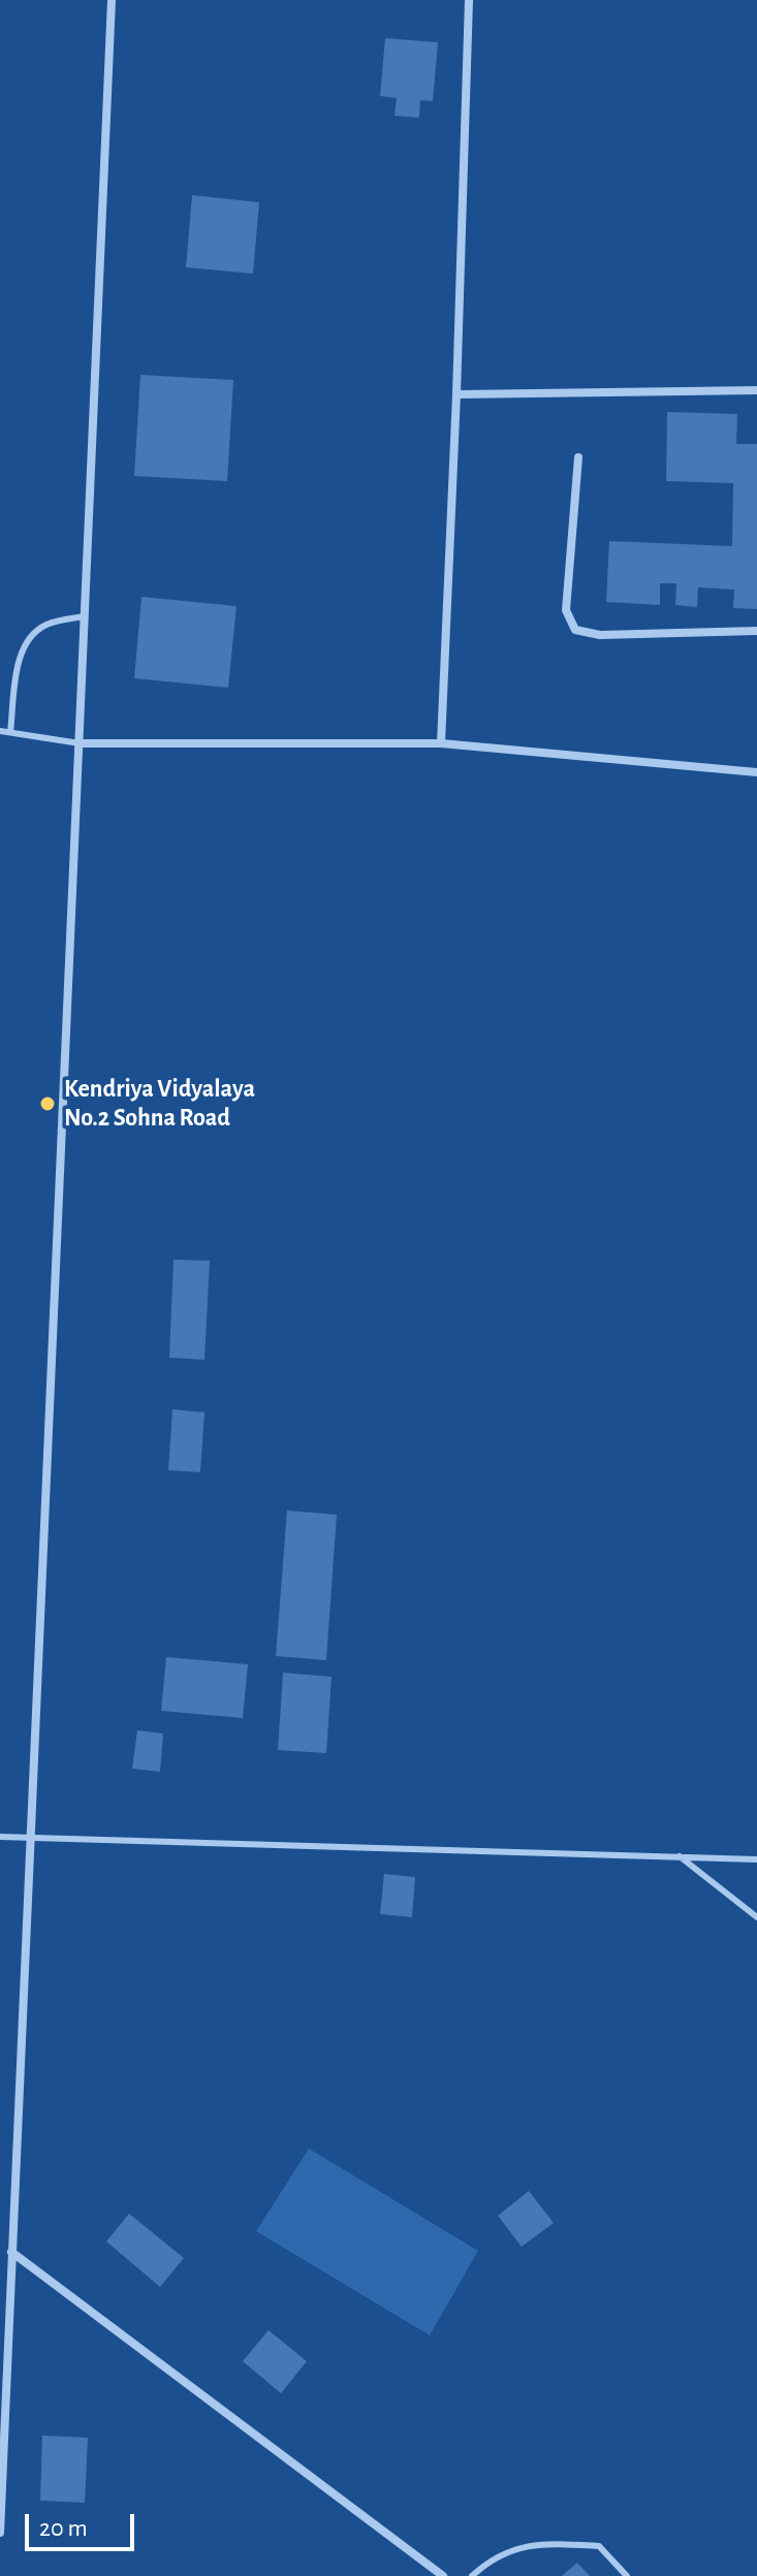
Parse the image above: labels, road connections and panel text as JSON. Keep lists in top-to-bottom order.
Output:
{
  "places": ["Kendriya Vidyalaya No.2 Sohna Road"],
  "scale_bar": "20 m"
}
